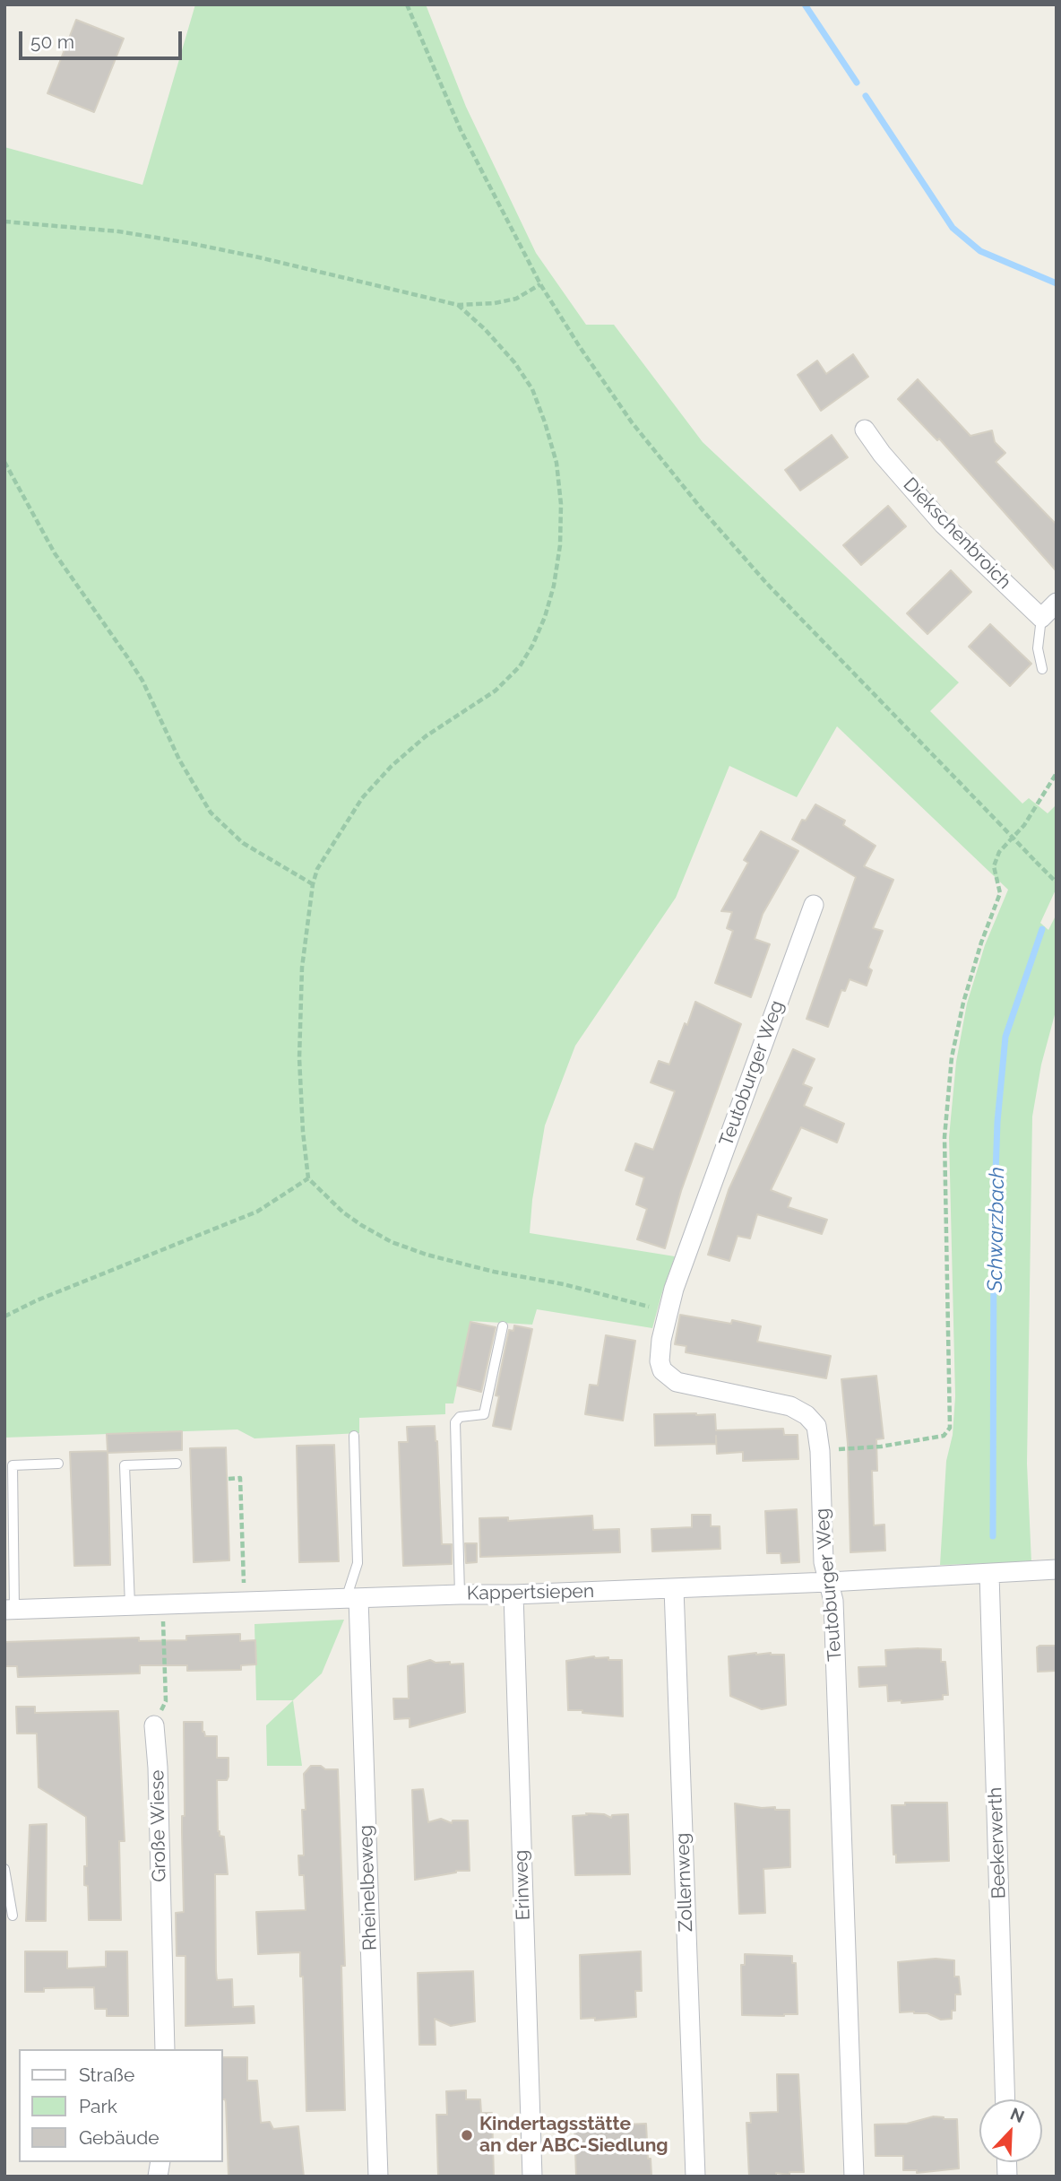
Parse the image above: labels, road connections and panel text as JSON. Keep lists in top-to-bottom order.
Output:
{
  "streets": {
    "street": [
      "Diekschenbroich",
      "Teutoburger Weg",
      "Kappertsiepen",
      "Große Wiese",
      "Beekerwerth",
      "Zollernweg",
      "Erinweg",
      "Rheinelbeweg"
    ]
  },
  "crossings": [
    ["Teutoburger Weg", "Kappertsiepen"],
    ["Kappertsiepen", "Beekerwerth"],
    ["Kappertsiepen", "Zollernweg"],
    ["Kappertsiepen", "Erinweg"],
    ["Kappertsiepen", "Rheinelbeweg"]
  ],
  "water": ["Schwarzbach"],
  "places": ["Kindertagsstätte an der ABC-Siedlung"],
  "legend": ["Straße", "Park", "Gebäude"],
  "scale_bar": "50 m",
  "north": "top right"
}
